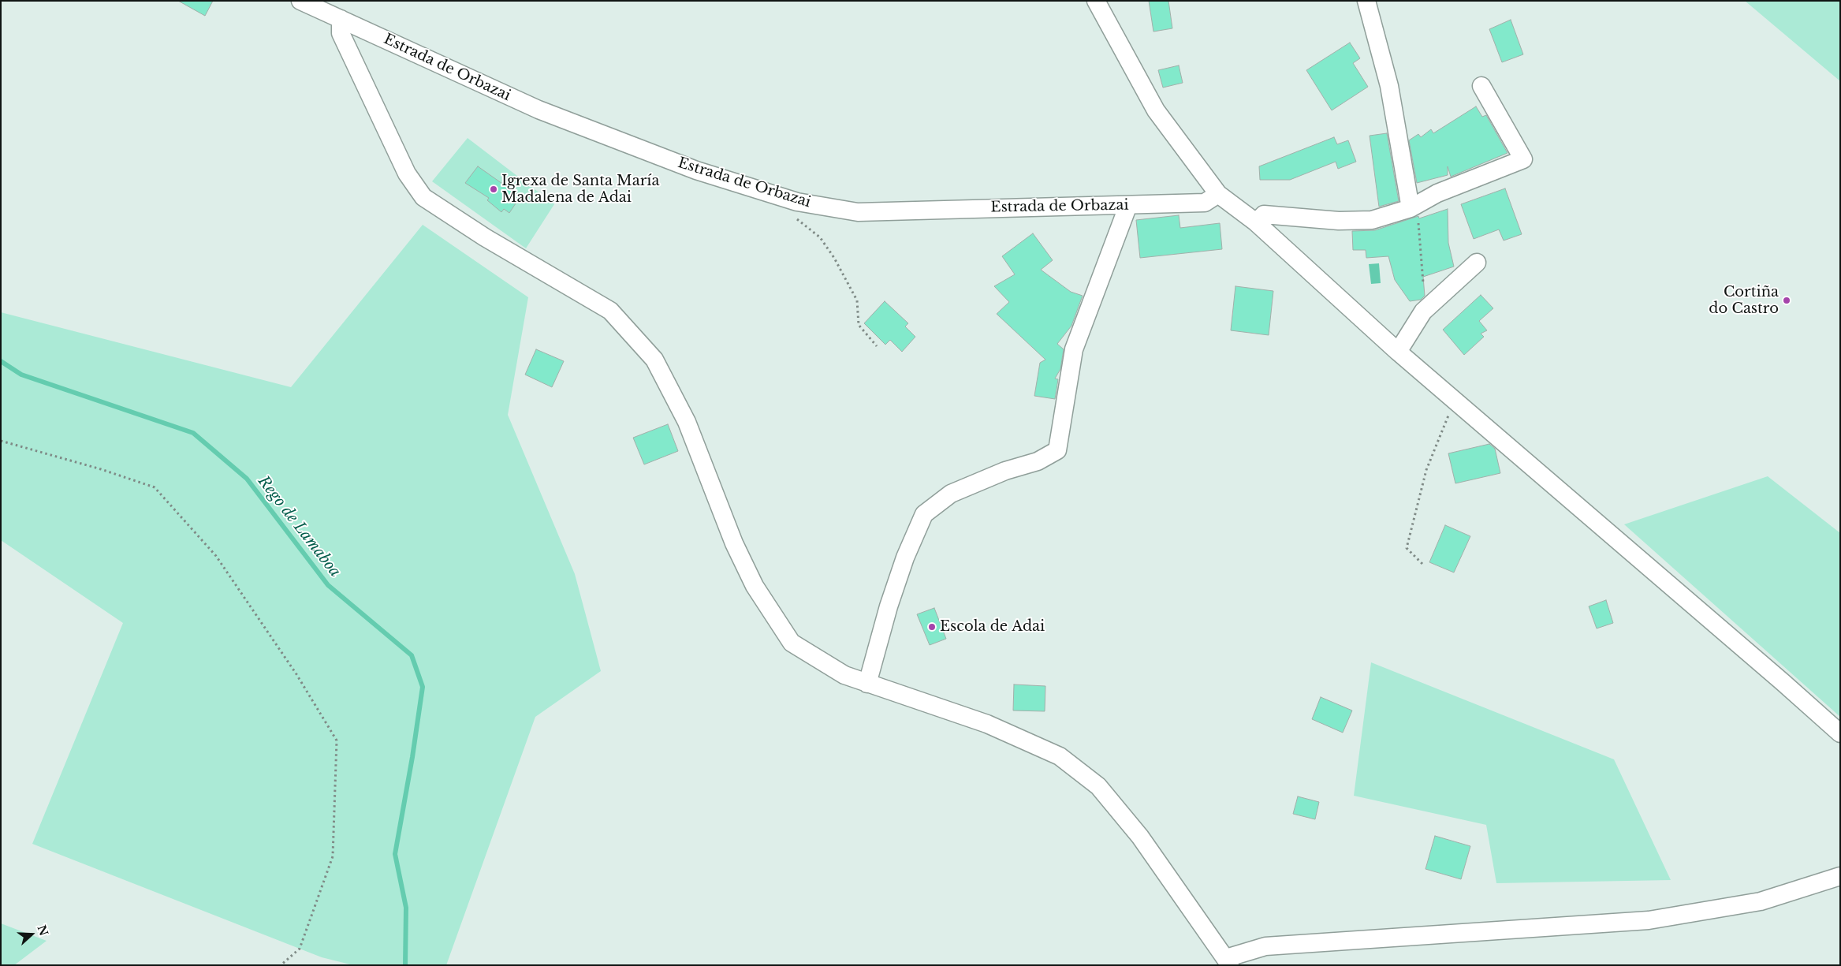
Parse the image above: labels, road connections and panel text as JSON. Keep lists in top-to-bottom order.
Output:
{
  "streets": {
    "street": ["Estrada de Orbazai"]
  },
  "water": ["Rego de Lamaboa"],
  "places": ["Igrexa de Santa María Madalena de Adai", "Cortiña do Castro", "Escola de Adai"],
  "north": "right"
}
